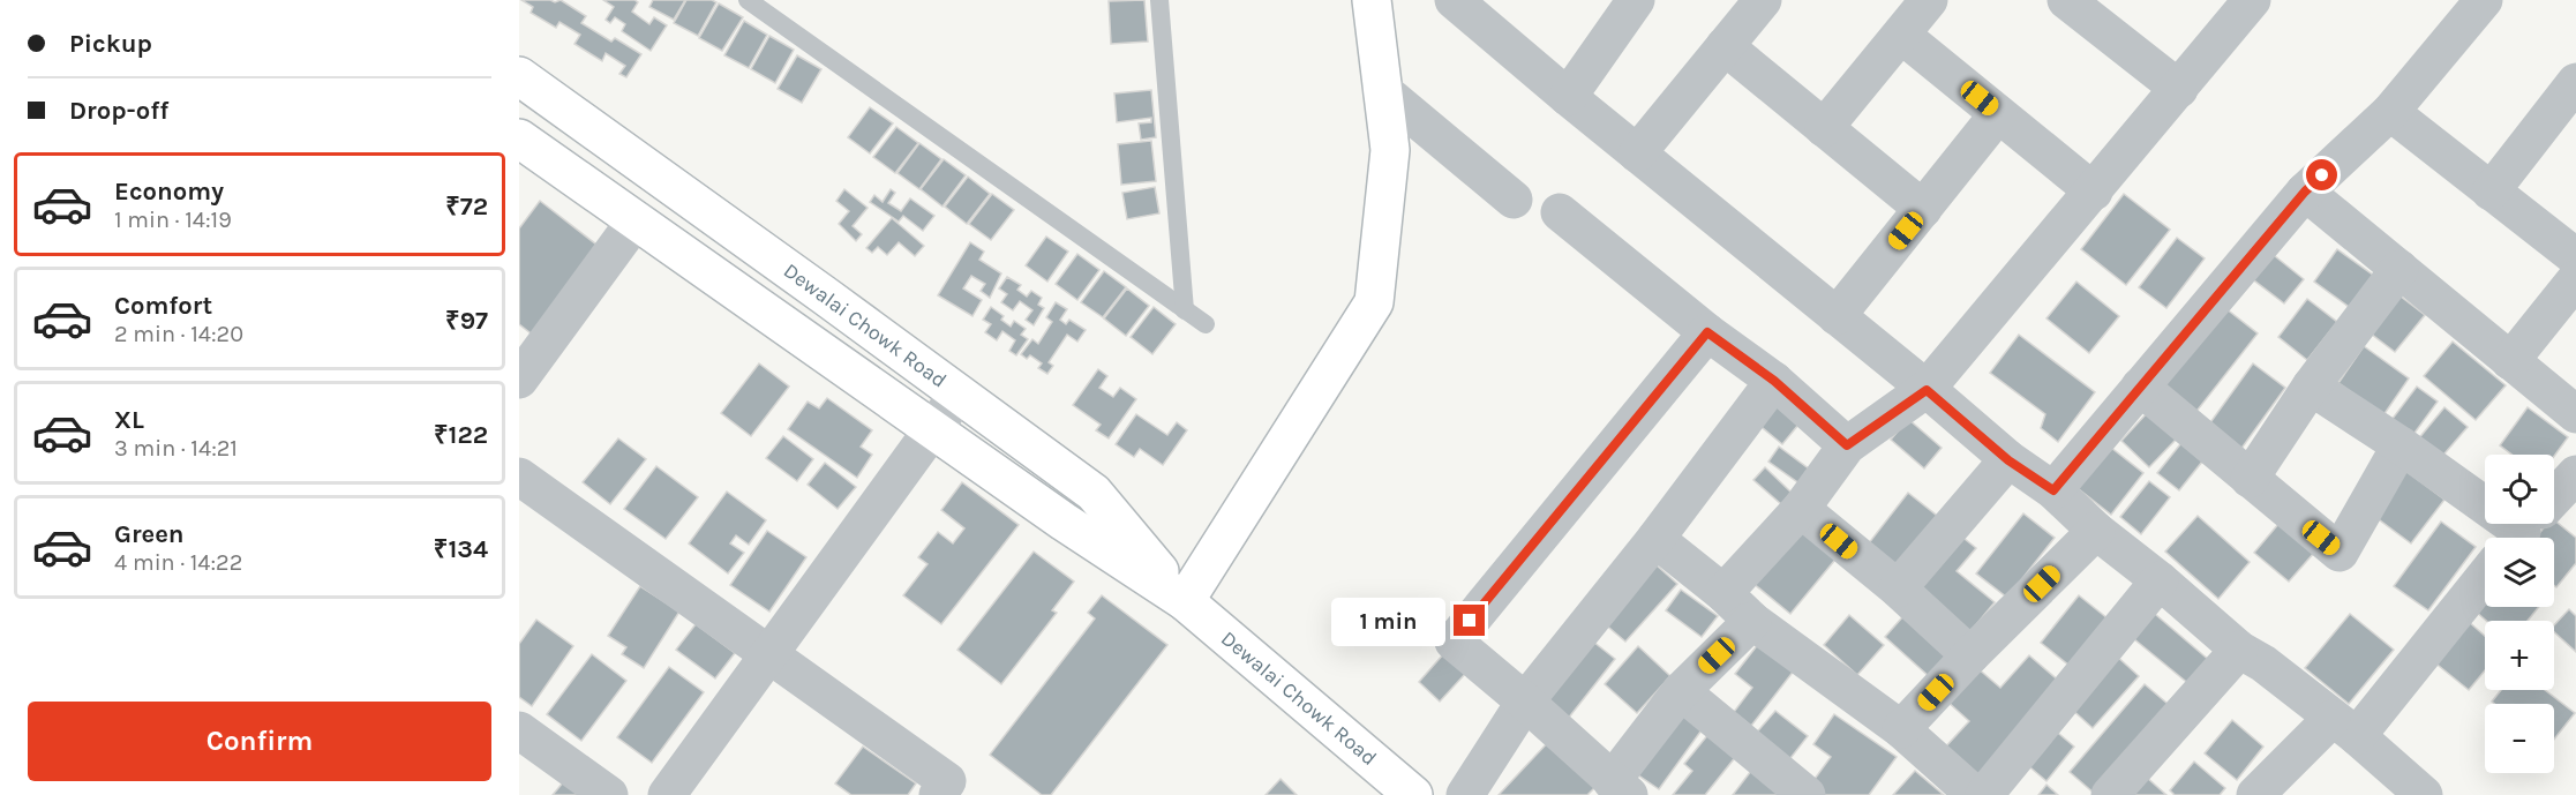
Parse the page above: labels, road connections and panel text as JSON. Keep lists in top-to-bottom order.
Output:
{
  "streets": {
    "main road": ["Dewalai Chowk Road"]
  },
  "page": {
    "banner": ["Pickup", "Drop-off"],
    "list": [
      {
        "name": "Economy",
        "note": "1 min · 14:19",
        "value": "₹72"
      },
      {
        "name": "Comfort",
        "note": "2 min · 14:20",
        "value": "₹97"
      },
      {
        "name": "XL",
        "note": "3 min · 14:21",
        "value": "₹122"
      },
      {
        "name": "Green",
        "note": "4 min · 14:22",
        "value": "₹134"
      }
    ],
    "map_buttons": ["+", "−"],
    "bubble": "1 min",
    "buttons": "Confirm"
  }
}
